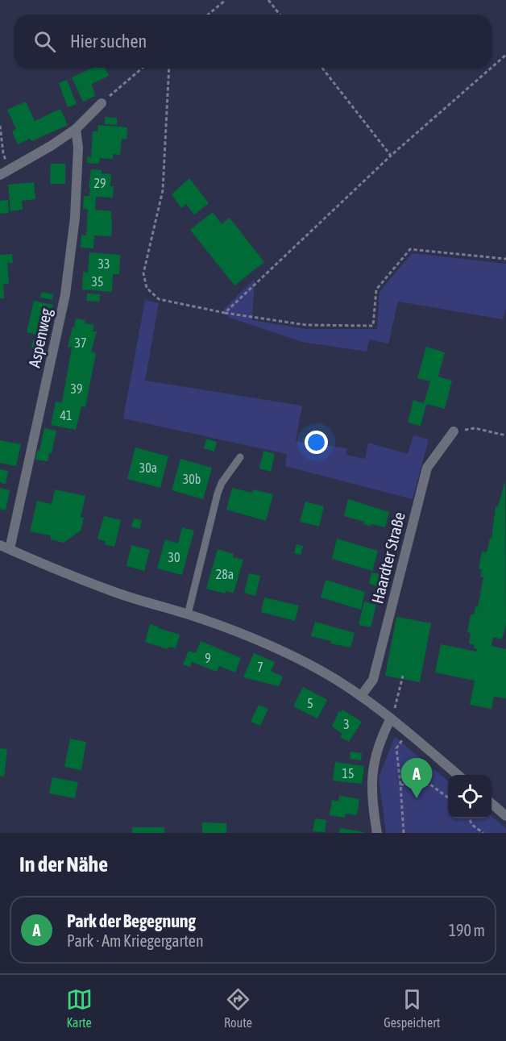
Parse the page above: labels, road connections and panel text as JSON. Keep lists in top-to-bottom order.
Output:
{
  "streets": {
    "street": ["Aspenweg", "Haardter Straße"]
  },
  "house_numbers": [
    "29",
    "33",
    "35",
    "37",
    "39",
    "41",
    "30a",
    "30b",
    "30",
    "28a",
    "9",
    "7",
    "5",
    "3",
    "15"
  ],
  "page": {
    "search": "Hier suchen",
    "pins": "A",
    "heading": "In der Nähe",
    "list": [
      {
        "mark": "A",
        "name": "Park der Begegnung",
        "note": "Park · Am Kriegergarten",
        "value": "190 m"
      }
    ],
    "nav": ["Karte", "Route", "Gespeichert"]
  }
}
